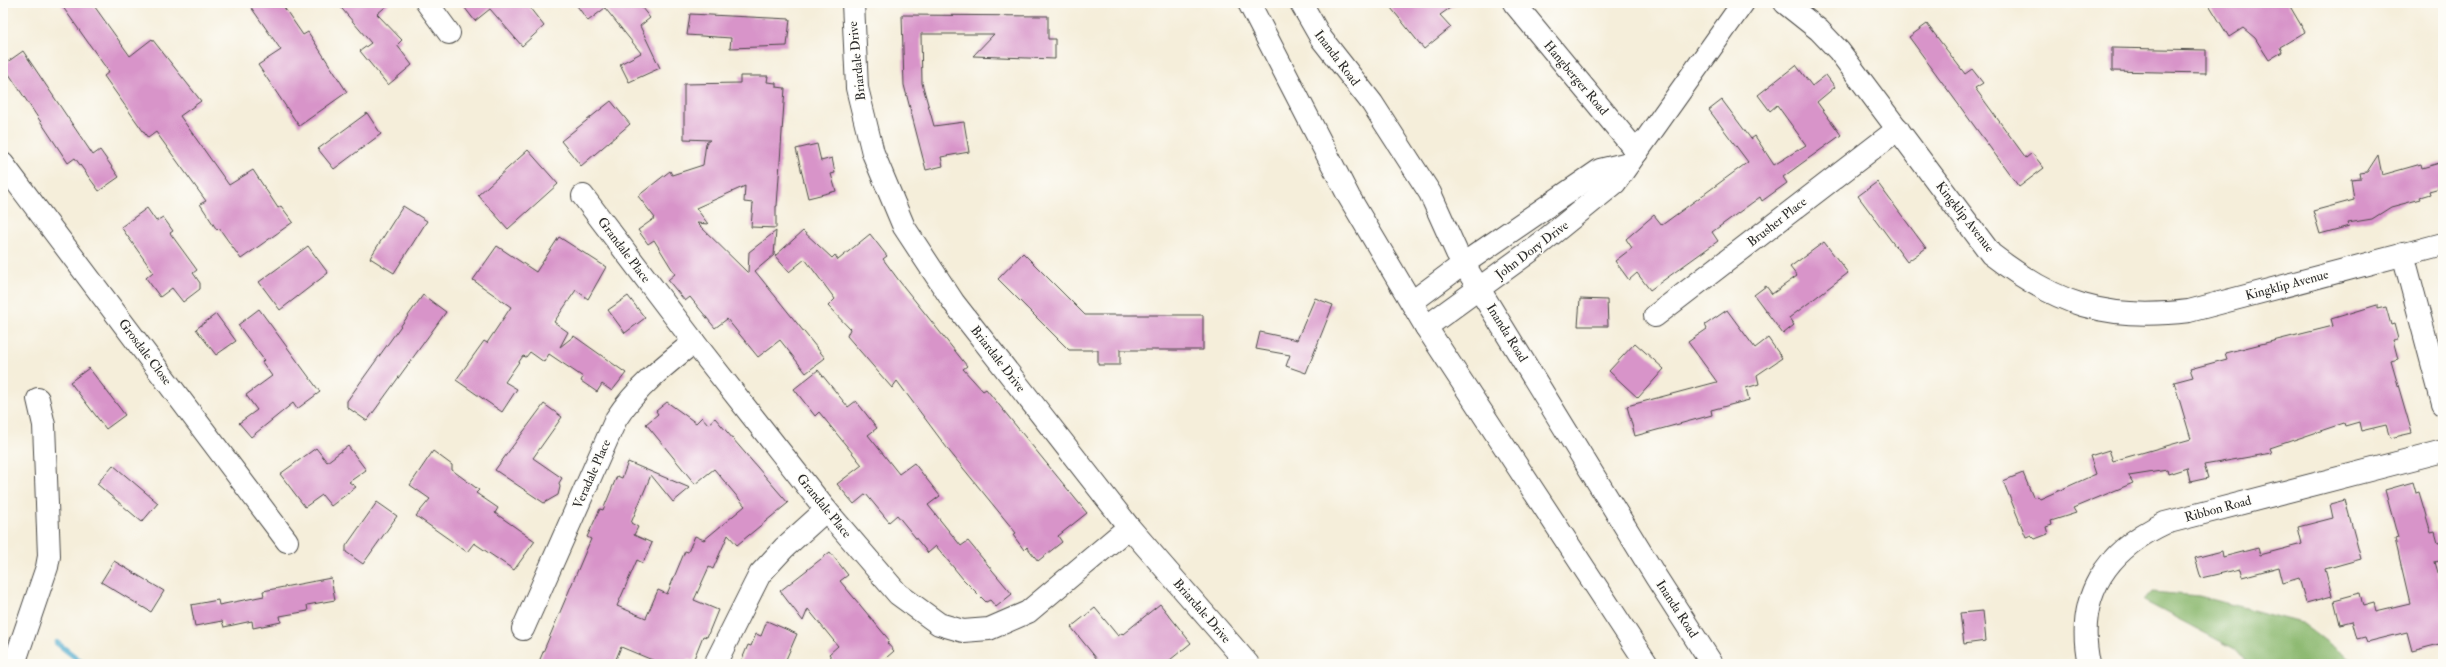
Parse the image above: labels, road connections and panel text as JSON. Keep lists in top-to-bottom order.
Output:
{
  "streets": {
    "street": [
      "Inanda Road",
      "Briardale Drive",
      "Hangberger Road",
      "Kingklip Avenue",
      "Brusher Place",
      "Grandale Place",
      "John Dory Drive",
      "Grosdale Close",
      "Veradale Place",
      "Ribbon Road"
    ]
  },
  "crossings": [
    ["Inanda Road", "John Dory Drive"],
    ["Briardale Drive", "Grandale Place"],
    ["Hangberger Road", "John Dory Drive"],
    ["Kingklip Avenue", "Brusher Place"],
    ["Grandale Place", "Veradale Place"]
  ]
}
